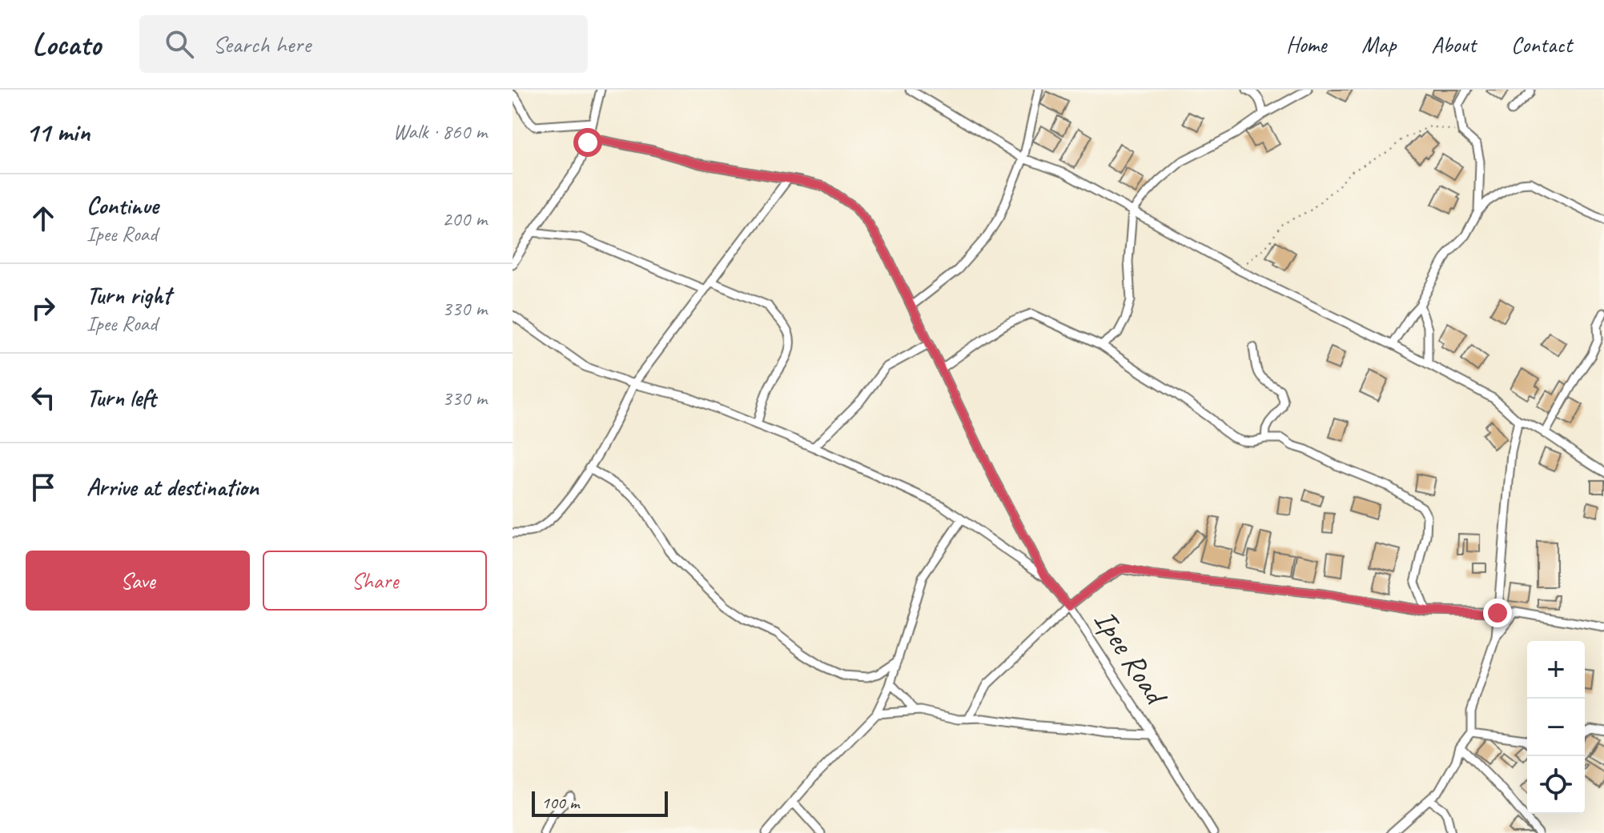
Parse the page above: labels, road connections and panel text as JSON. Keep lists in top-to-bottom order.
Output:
{
  "streets": {
    "street": ["Ipee Road"]
  },
  "scale_bar": "100 m",
  "page": {
    "header": "Locato",
    "search": "Search here",
    "nav": [
      "Home",
      "Map",
      "About",
      "Contact"
    ],
    "heading": ["11 min", "Walk · 860 m"],
    "list": [
      ["Continue", "Ipee Road", "200 m"],
      ["Turn right", "Ipee Road", "330 m"],
      ["Turn left", "330 m"],
      "Arrive at destination"
    ],
    "buttons": ["Save", "Share"],
    "map_buttons": ["+", "−"],
    "scale": "100 m"
  }
}
